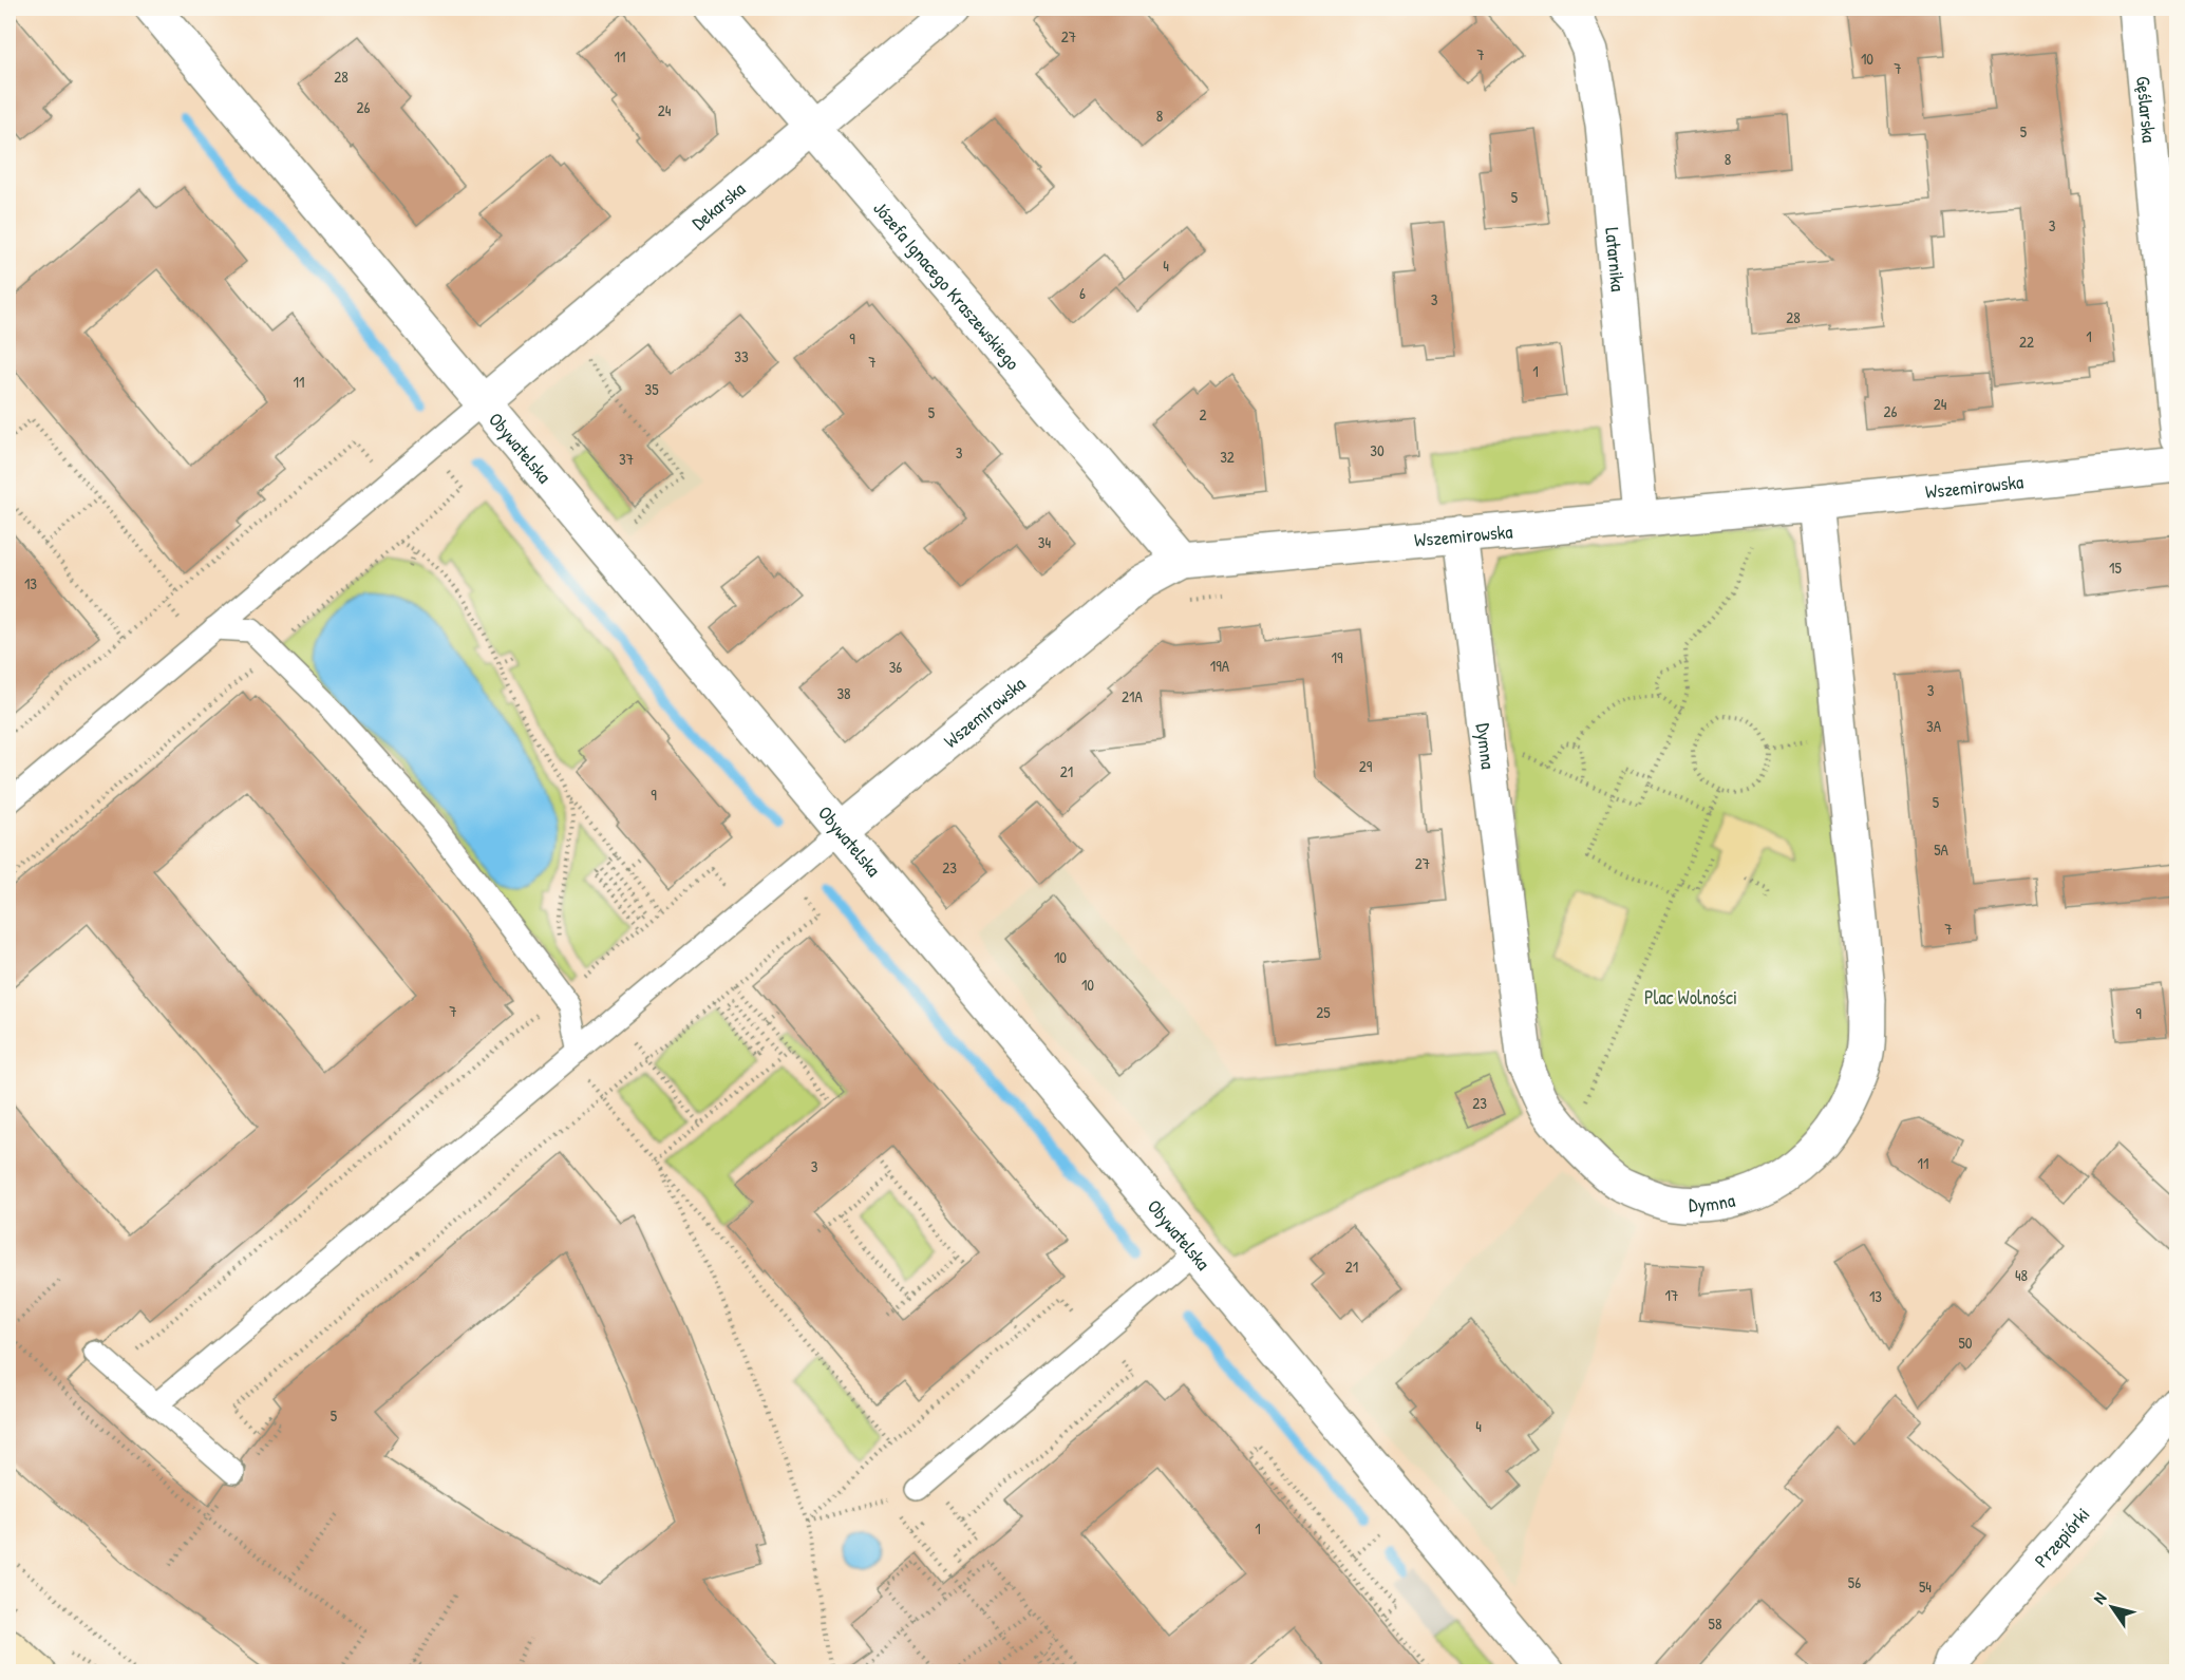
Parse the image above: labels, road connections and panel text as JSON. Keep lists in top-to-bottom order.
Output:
{
  "streets": {
    "street": [
      "Gęślarska",
      "Dekarska",
      "Latarnika",
      "Józefa Ignacego Kraszewskiego",
      "Obywatelska",
      "Wszemirowska",
      "Dymna",
      "Przepiórki"
    ]
  },
  "crossings": [
    ["Dekarska", "Józefa Ignacego Kraszewskiego"],
    ["Dekarska", "Obywatelska"],
    ["Latarnika", "Wszemirowska"],
    ["Józefa Ignacego Kraszewskiego", "Wszemirowska"],
    ["Obywatelska", "Wszemirowska"],
    ["Wszemirowska", "Dymna"]
  ],
  "parks": ["Plac Wolności"],
  "house_numbers": [
    "27",
    "7",
    "11",
    "10",
    "7",
    "28",
    "26",
    "24",
    "8",
    "5",
    "8",
    "5",
    "3",
    "4",
    "6",
    "3",
    "28",
    "1",
    "9",
    "22",
    "33",
    "7",
    "1",
    "11",
    "35",
    "24",
    "26",
    "5",
    "2",
    "30",
    "3",
    "32",
    "37",
    "34",
    "15",
    "13",
    "19",
    "19A",
    "36",
    "3",
    "38",
    "21A",
    "3A",
    "29",
    "21",
    "9",
    "5",
    "5A",
    "27",
    "23",
    "7",
    "10",
    "10",
    "7",
    "25",
    "9",
    "23",
    "11",
    "3",
    "21",
    "48",
    "17",
    "13",
    "50",
    "5",
    "4",
    "1",
    "56",
    "54",
    "58"
  ],
  "north": "top left"
}
